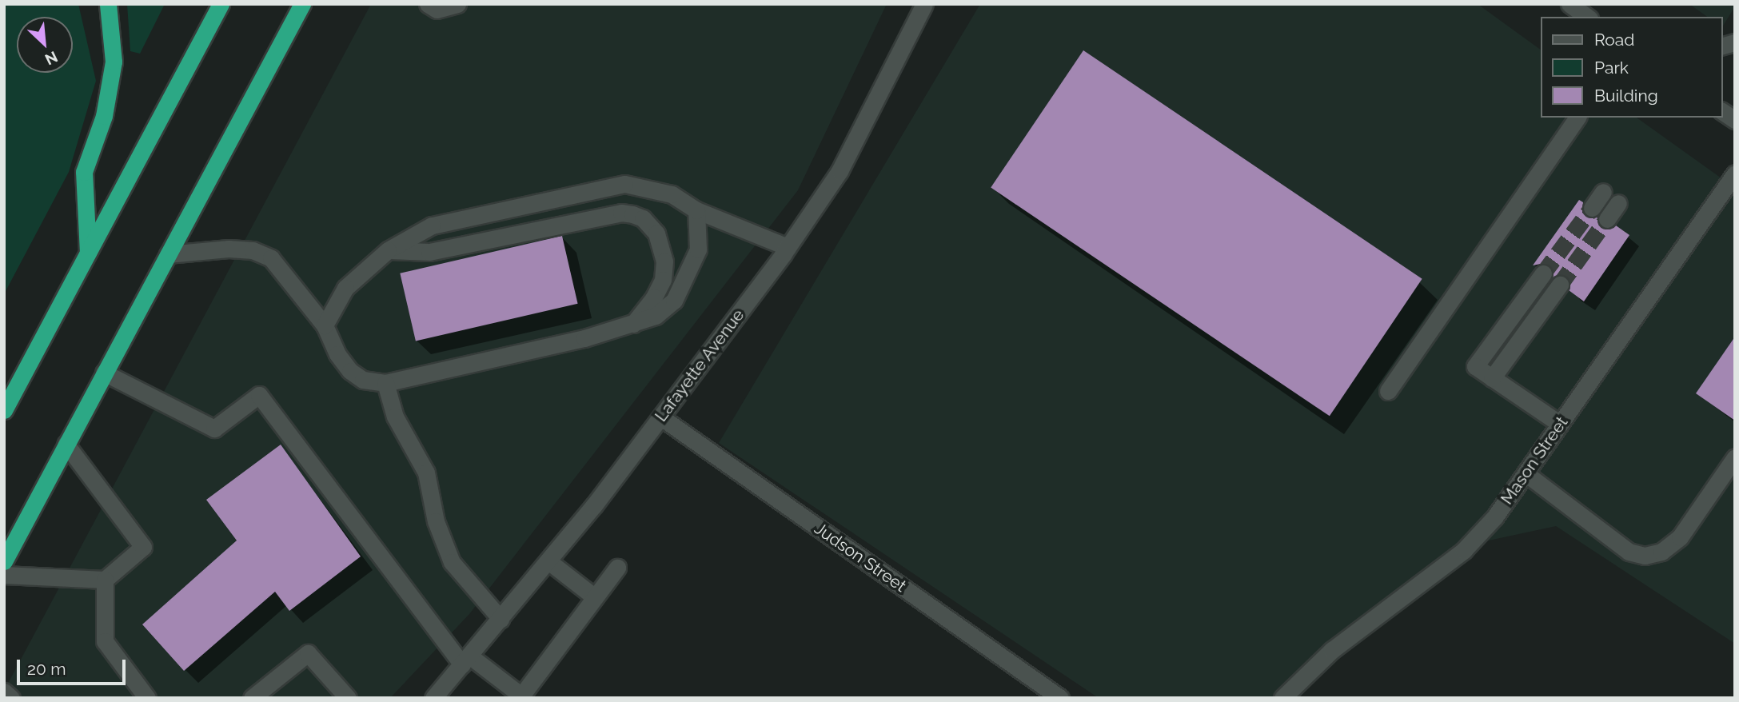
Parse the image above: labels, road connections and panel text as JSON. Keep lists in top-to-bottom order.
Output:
{
  "streets": {
    "street": ["Lafayette Avenue", "Mason Street", "Judson Street"]
  },
  "crossings": [
    ["Lafayette Avenue", "Judson Street"]
  ],
  "legend": ["Road", "Park", "Building"],
  "scale_bar": "20 m",
  "north": "bottom right"
}
